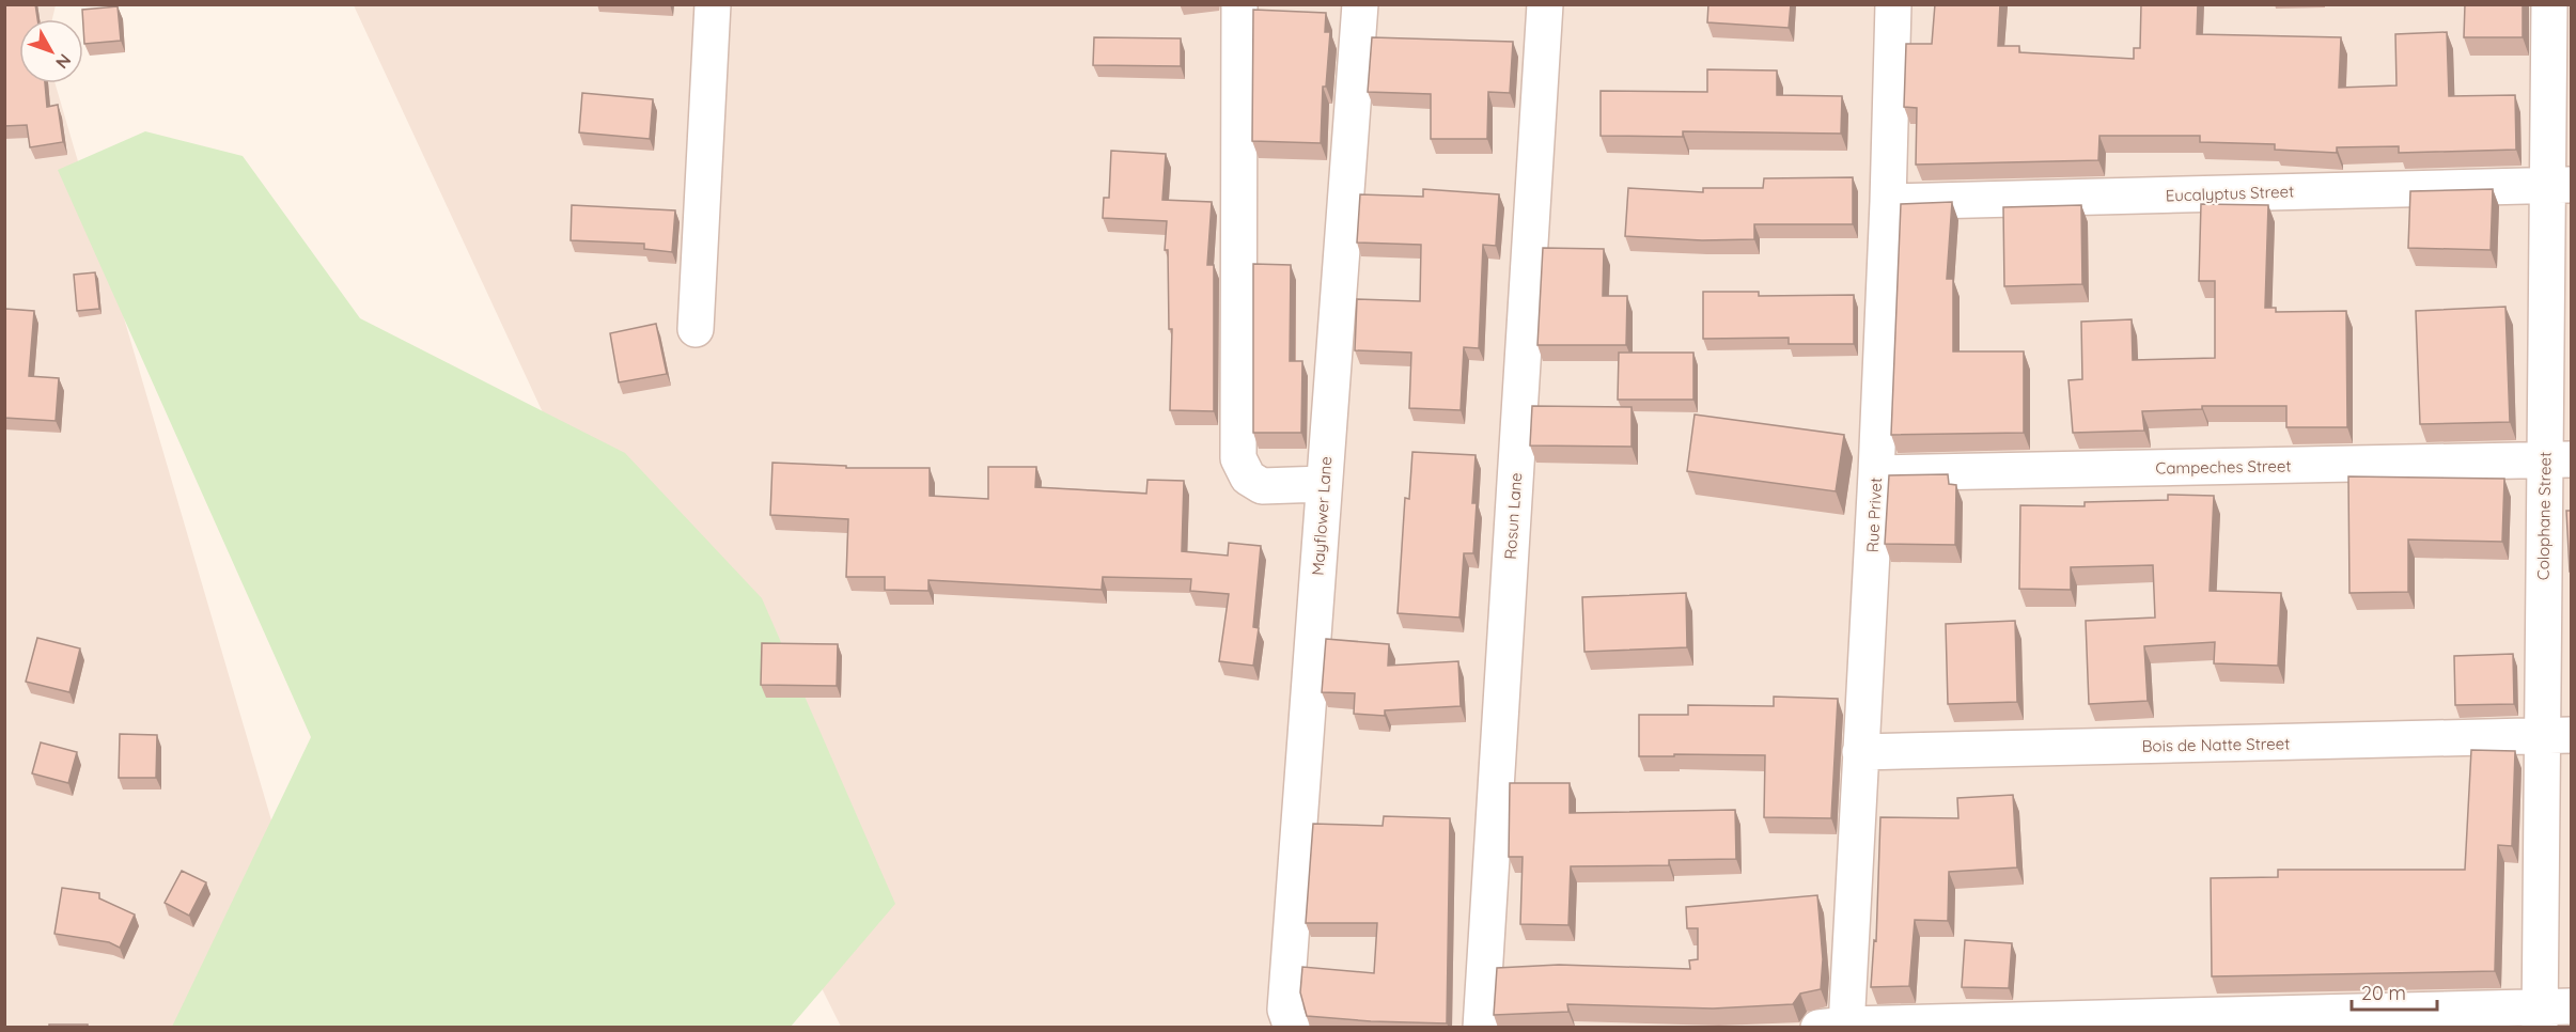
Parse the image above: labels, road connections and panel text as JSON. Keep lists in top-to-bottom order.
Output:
{
  "streets": {
    "street": [
      "Eucalyptus Street",
      "Campeches Street",
      "Rue Privet",
      "Mayflower Lane",
      "Rosun Lane",
      "Colophane Street",
      "Bois de Natte Street"
    ]
  },
  "crossings": [
    ["Eucalyptus Street", "Rue Privet"],
    ["Eucalyptus Street", "Colophane Street"],
    ["Campeches Street", "Rue Privet"],
    ["Campeches Street", "Colophane Street"],
    ["Rue Privet", "Bois de Natte Street"],
    ["Colophane Street", "Bois de Natte Street"]
  ],
  "scale_bar": "20 m",
  "north": "bottom right"
}
